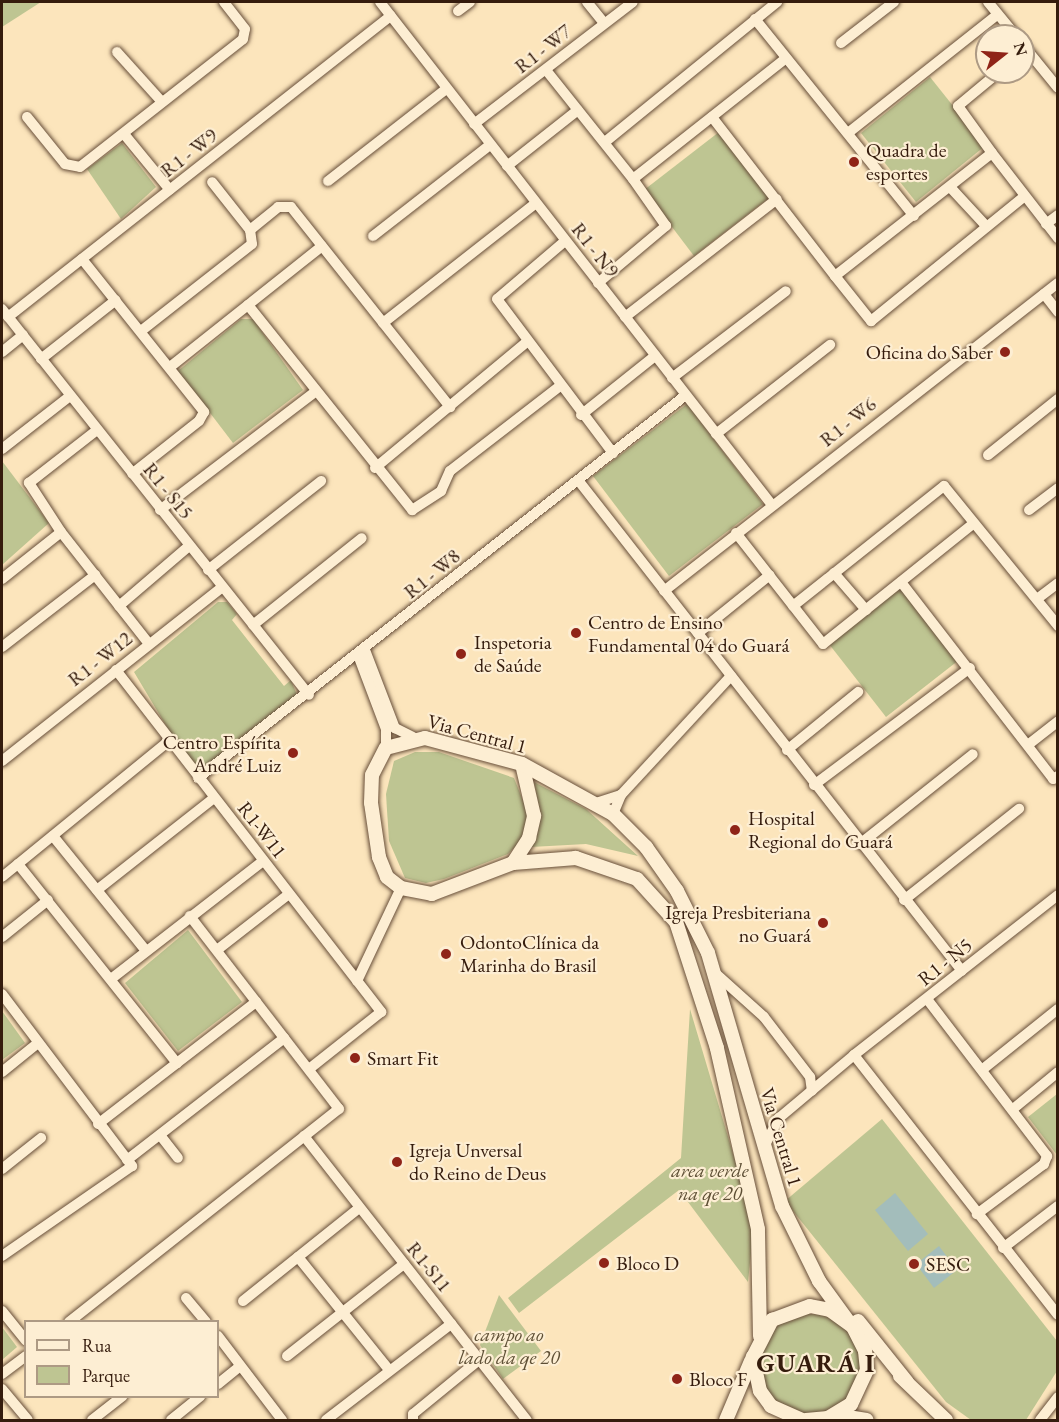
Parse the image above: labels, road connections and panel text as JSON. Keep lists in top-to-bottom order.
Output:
{
  "streets": {
    "street": [
      "R1 - W7",
      "R1 - W9",
      "R1 - N9",
      "R1 - W6",
      "R1 - S15",
      "R1 - W8",
      "R1 - W12",
      "Via Central 1",
      "R1-W11",
      "R1 - N5",
      "R1-S11"
    ]
  },
  "crossings": [
    ["R1 - W7", "R1 - N9"],
    ["R1 - W9", "R1 - N9"],
    ["R1 - W9", "R1 - S15"],
    ["R1 - N9", "R1 - W6"],
    ["R1 - N9", "R1 - W8"],
    ["R1 - S15", "R1 - W8"],
    ["R1 - S15", "R1 - W12"],
    ["R1 - W8", "R1-W11"],
    ["R1 - W12", "R1-W11"],
    ["Via Central 1", "R1 - N5"]
  ],
  "districts": ["GUARÁ I"],
  "parks": ["area verde na qe 20", "campo ao lado da qe 20"],
  "places": [
    "Quadra de esportes",
    "Oficina do Saber",
    "Centro de Ensino Fundamental 04 do Guará",
    "Inspetoria de Saúde",
    "Centro Espírita André Luiz",
    "Hospital Regional do Guará",
    "Igreja Presbiteriana no Guará",
    "OdontoClínica da Marinha do Brasil",
    "Smart Fit",
    "Igreja Unversal do Reino de Deus",
    "Bloco D",
    "SESC",
    "Bloco F"
  ],
  "legend": ["Rua", "Parque"],
  "north": "right"
}
